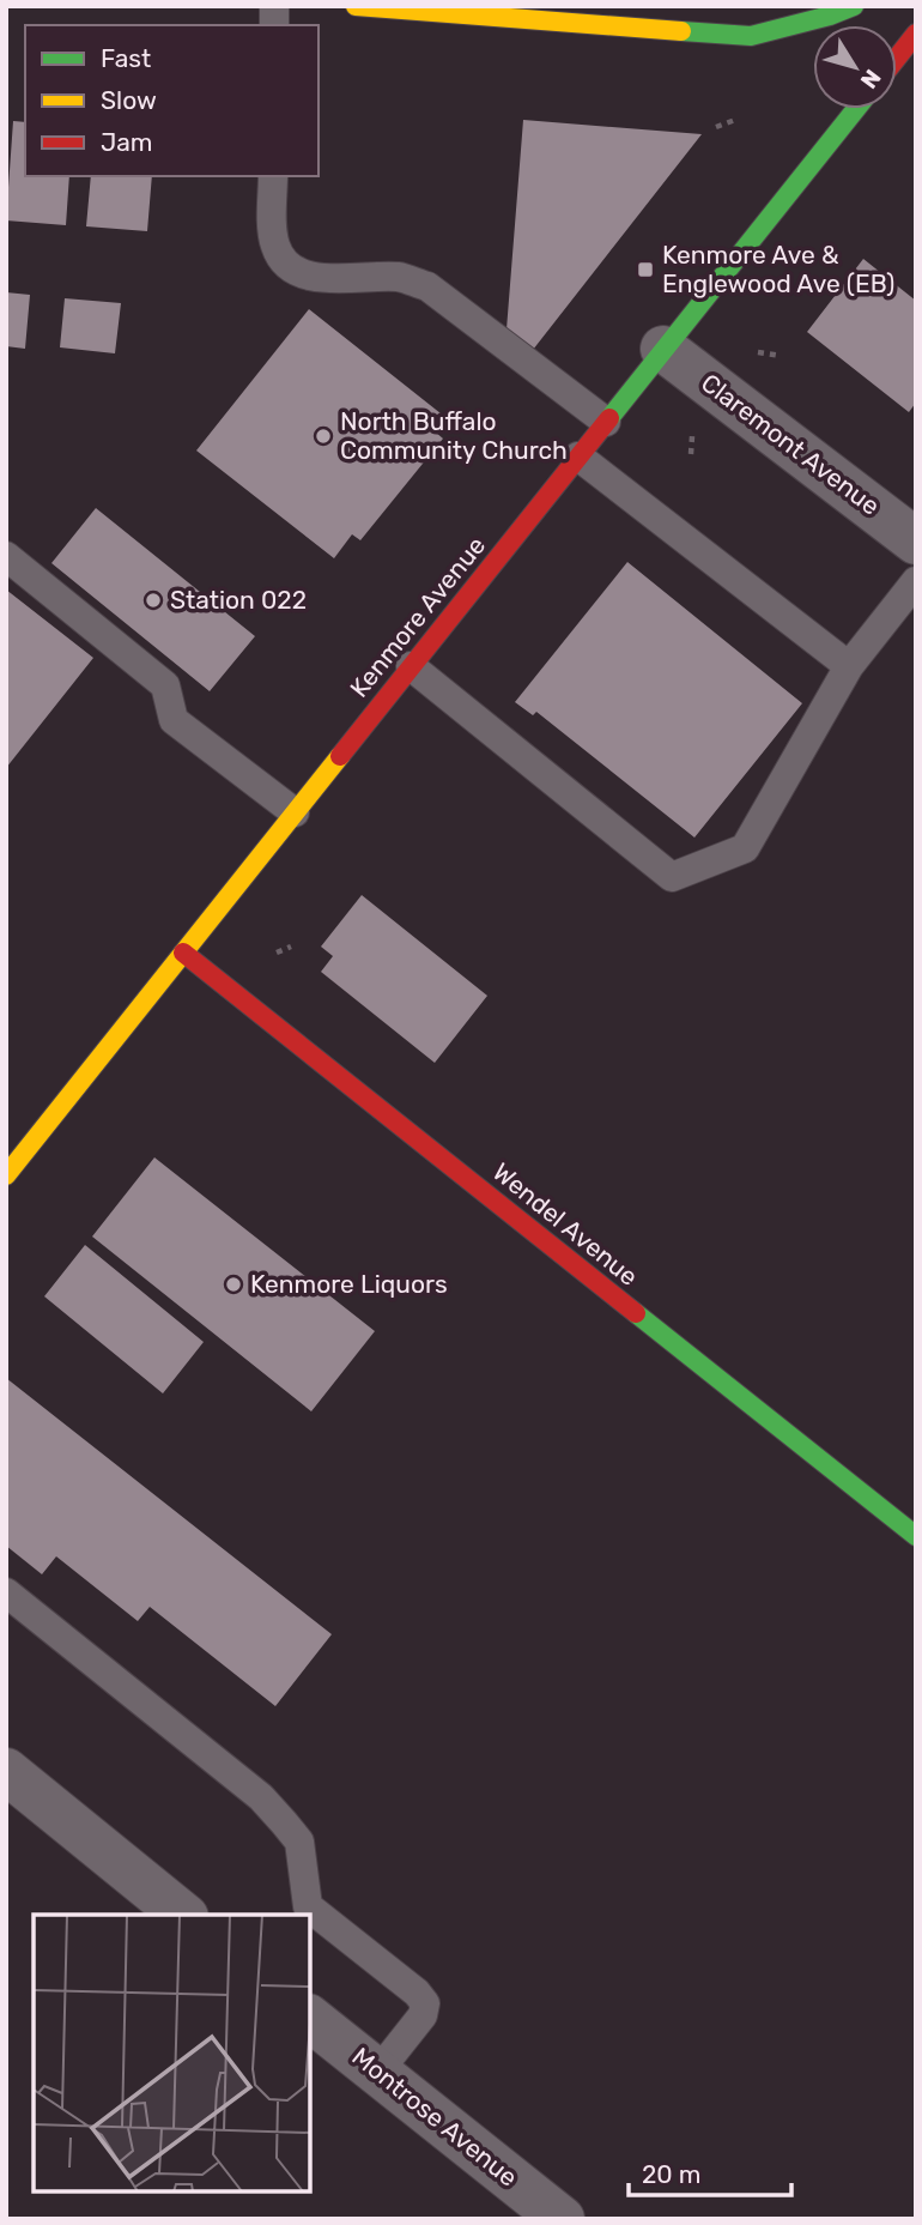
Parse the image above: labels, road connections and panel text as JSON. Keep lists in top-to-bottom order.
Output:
{
  "streets": {
    "main road": ["Kenmore Avenue", "Wendel Avenue"],
    "street": ["Claremont Avenue", "Montrose Avenue"]
  },
  "crossings": [
    ["Claremont Avenue", "Kenmore Avenue"],
    ["Kenmore Avenue", "Wendel Avenue"]
  ],
  "places": {
    "transit": ["Kenmore Ave & Englewood Ave (EB)"],
    "other": ["North Buffalo Community Church", "Station 022", "Kenmore Liquors"]
  },
  "legend": ["Fast", "Slow", "Jam"],
  "scale_bar": "20 m",
  "north": "bottom right"
}
